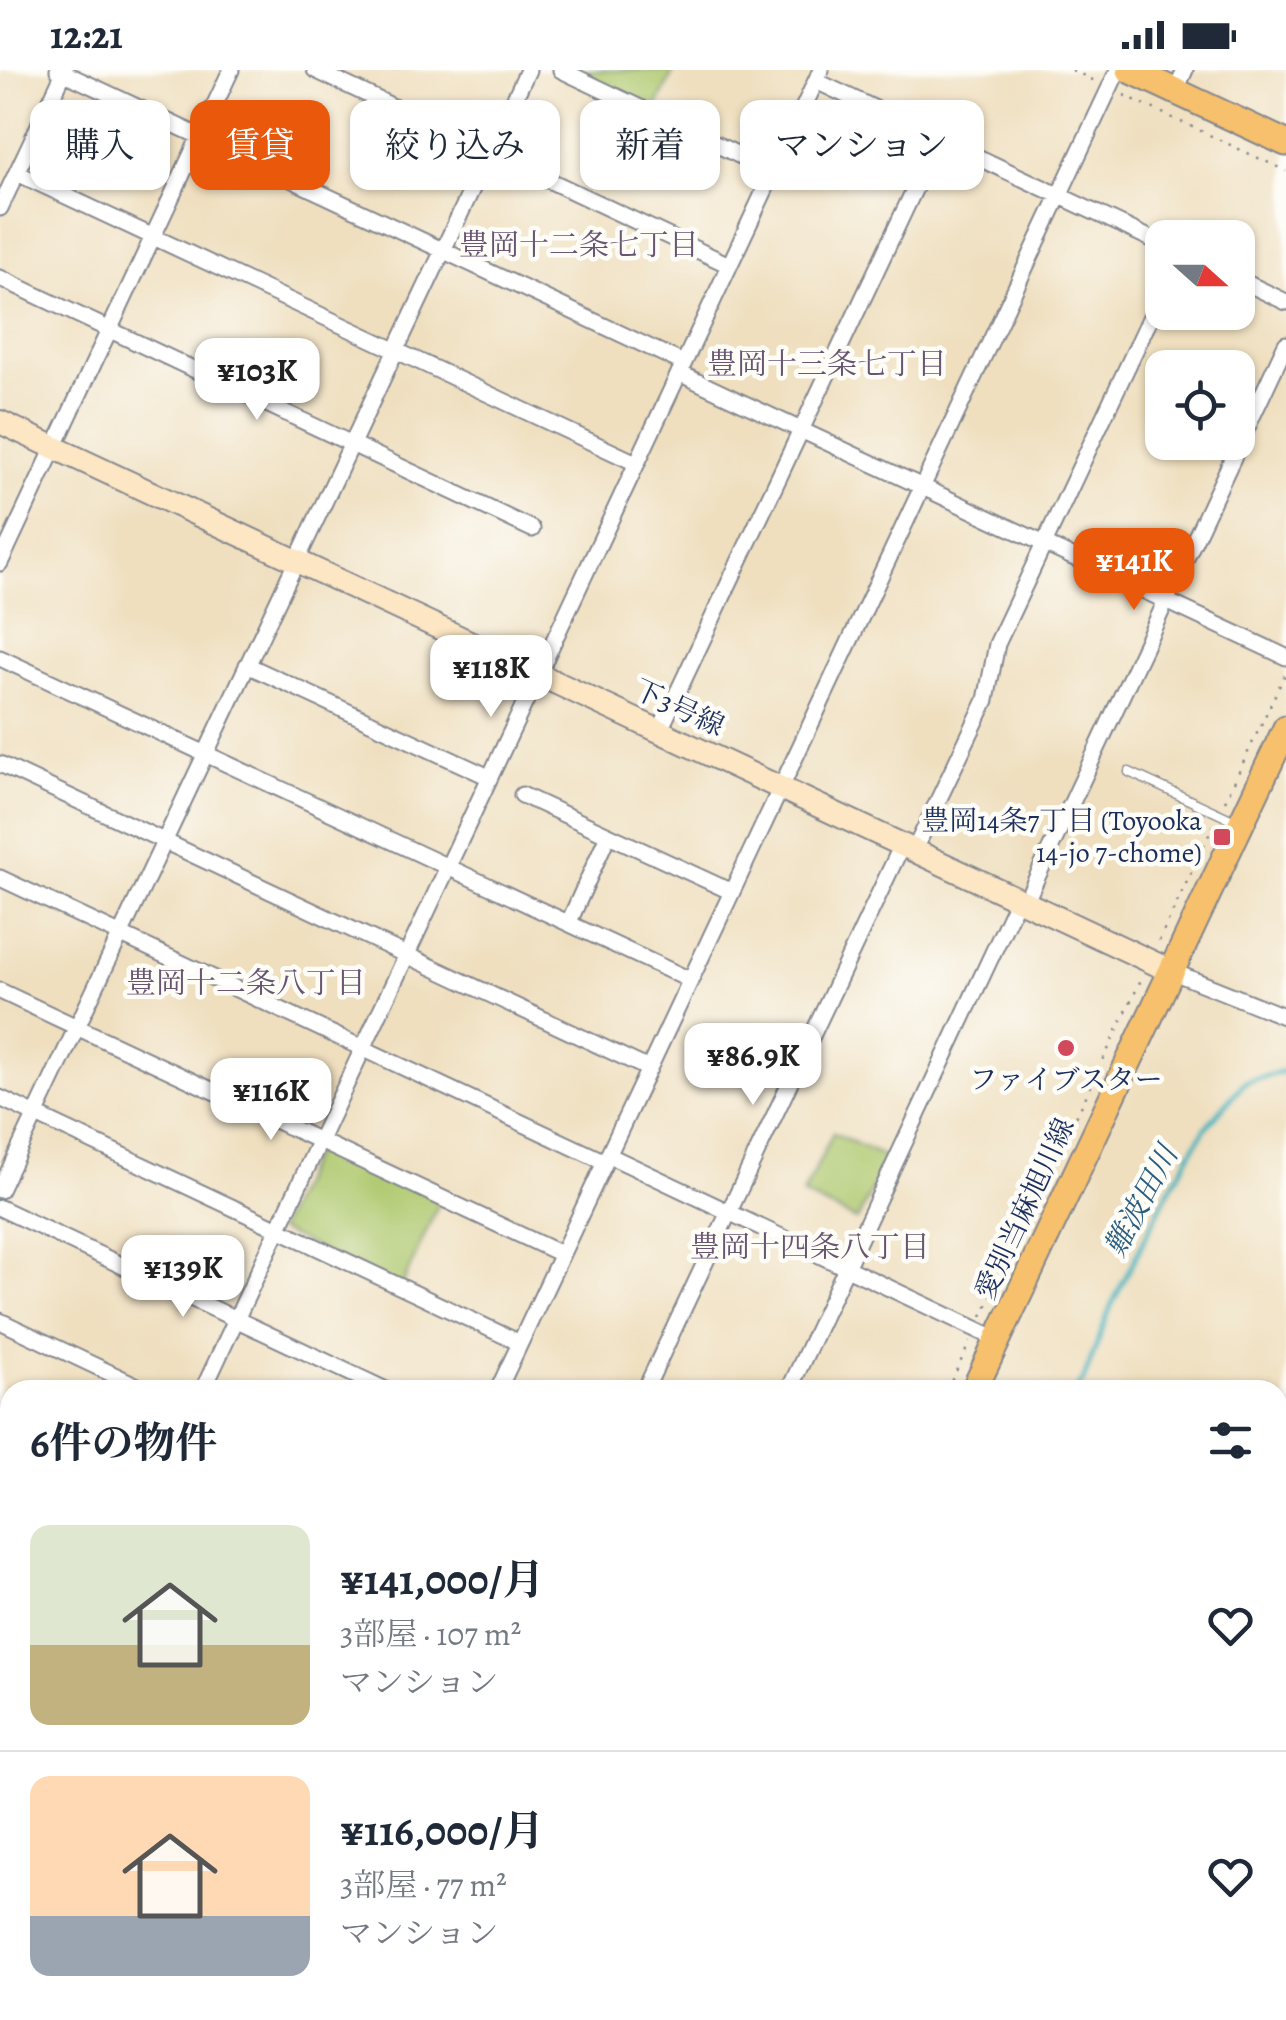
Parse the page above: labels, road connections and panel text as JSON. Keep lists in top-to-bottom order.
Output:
{
  "streets": {
    "main road": ["愛別当麻旭川線"],
    "street": ["下3号線"]
  },
  "crossings": [
    ["下3号線", "愛別当麻旭川線"]
  ],
  "districts": [
    "豊岡十二条七丁目",
    "豊岡十三条七丁目",
    "豊岡十二条八丁目",
    "豊岡十四条八丁目"
  ],
  "water": ["難波田川"],
  "places": {
    "transit": ["豊岡14条7丁目 (Toyooka 14-jo 7-chome)"],
    "other": ["ファイブスター"]
  },
  "north": "right",
  "page": {
    "status": "12:21",
    "chip": [
      "購入",
      "賃貸",
      "絞り込み",
      "新着",
      "マンション"
    ],
    "price": [
      "¥103K",
      "¥141K",
      "¥118K",
      "¥86.9K",
      "¥116K",
      "¥139K"
    ],
    "heading": "6件の物件",
    "list": [
      {
        "name": "¥141,000/月",
        "note": "3部屋 · 107 m² · マンション"
      },
      {
        "name": "¥116,000/月",
        "note": "3部屋 · 77 m² · マンション"
      }
    ]
  }
}
